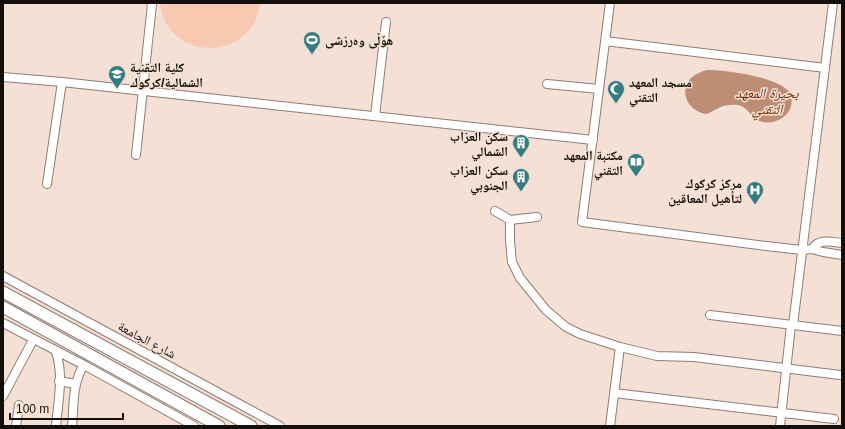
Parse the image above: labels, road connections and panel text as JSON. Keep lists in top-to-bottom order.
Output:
{
  "streets": {
    "street": ["شارع الجامعة"]
  },
  "water": ["بحيرة المعهد التقني"],
  "places": {
    "sports": ["هۆڵی وەرزشی"],
    "school or university": ["كلية التقنية الشمالية/كركوك"],
    "mosque": ["مسجد المعهد التقني"],
    "building": ["سكن العزاب الشمالي", "سكن العزاب الجنوبي"],
    "library": ["مكتبة المعهد التقني"],
    "hospital": ["مركز كركوك لتأهيل المعاقين"]
  },
  "scale_bar": "100 m"
}
